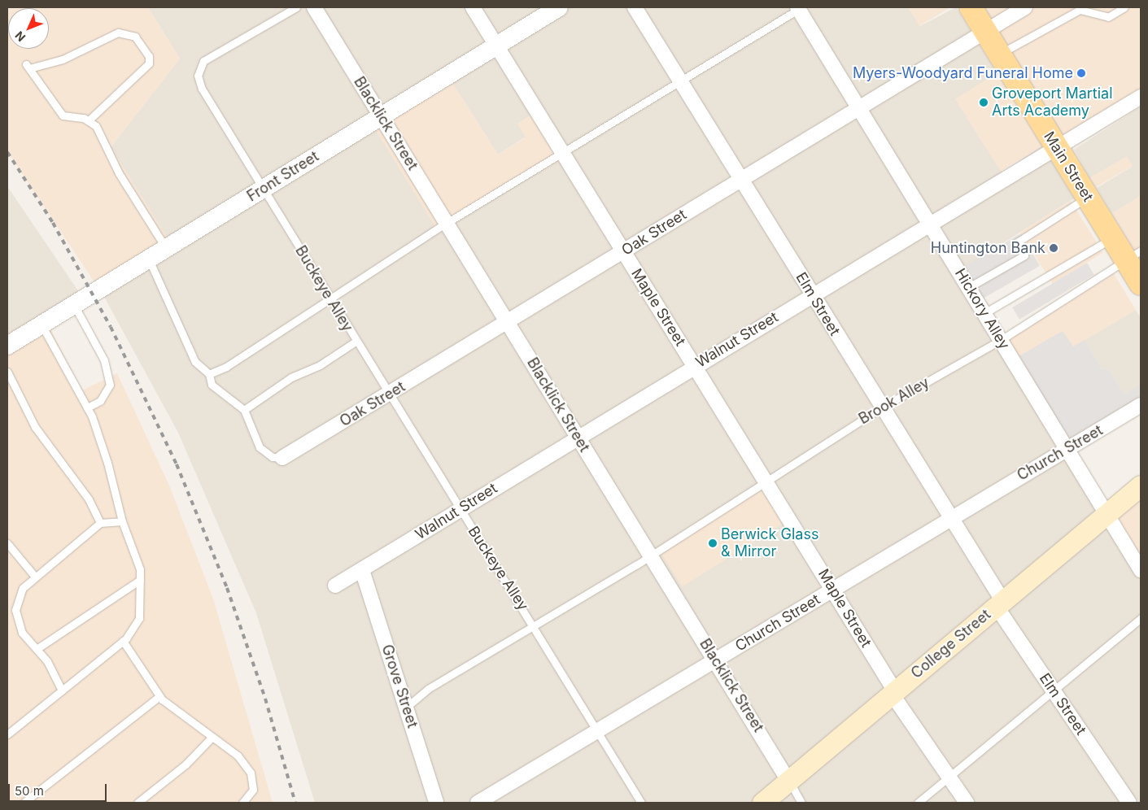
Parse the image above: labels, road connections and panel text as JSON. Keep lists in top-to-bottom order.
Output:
{
  "streets": {
    "main road": ["Main Street", "College Street"],
    "street": [
      "Blacklick Street",
      "Front Street",
      "Oak Street",
      "Elm Street",
      "Maple Street",
      "Hickory Alley",
      "Walnut Street",
      "Church Street",
      "Grove Street"
    ],
    "lane": ["Buckeye Alley", "Brook Alley"]
  },
  "crossings": [
    ["Blacklick Street", "Front Street"],
    ["Blacklick Street", "Oak Street"],
    ["Blacklick Street", "Walnut Street"],
    ["Blacklick Street", "Brook Alley"],
    ["Blacklick Street", "Church Street"],
    ["Blacklick Street", "College Street"],
    ["Main Street", "Oak Street"],
    ["Main Street", "Walnut Street"],
    ["Main Street", "Brook Alley"],
    ["Front Street", "Buckeye Alley"],
    ["Front Street", "Maple Street"],
    ["Oak Street", "Buckeye Alley"],
    ["Oak Street", "Elm Street"],
    ["Oak Street", "Maple Street"],
    ["Oak Street", "Hickory Alley"],
    ["Buckeye Alley", "Walnut Street"],
    ["Buckeye Alley", "Brook Alley"],
    ["Buckeye Alley", "Church Street"],
    ["Elm Street", "Walnut Street"],
    ["Elm Street", "Brook Alley"],
    ["Elm Street", "Church Street"],
    ["Elm Street", "College Street"],
    ["Maple Street", "Walnut Street"],
    ["Maple Street", "Brook Alley"],
    ["Maple Street", "Church Street"],
    ["Maple Street", "College Street"],
    ["Hickory Alley", "Walnut Street"],
    ["Hickory Alley", "Brook Alley"],
    ["Hickory Alley", "Church Street"],
    ["Hickory Alley", "College Street"],
    ["Walnut Street", "Grove Street"],
    ["Brook Alley", "Grove Street"]
  ],
  "places": [
    "Myers-Woodyard Funeral Home",
    "Groveport Martial Arts Academy",
    "Huntington Bank",
    "Berwick Glass & Mirror"
  ],
  "scale_bar": "50 m",
  "north": "bottom left"
}
